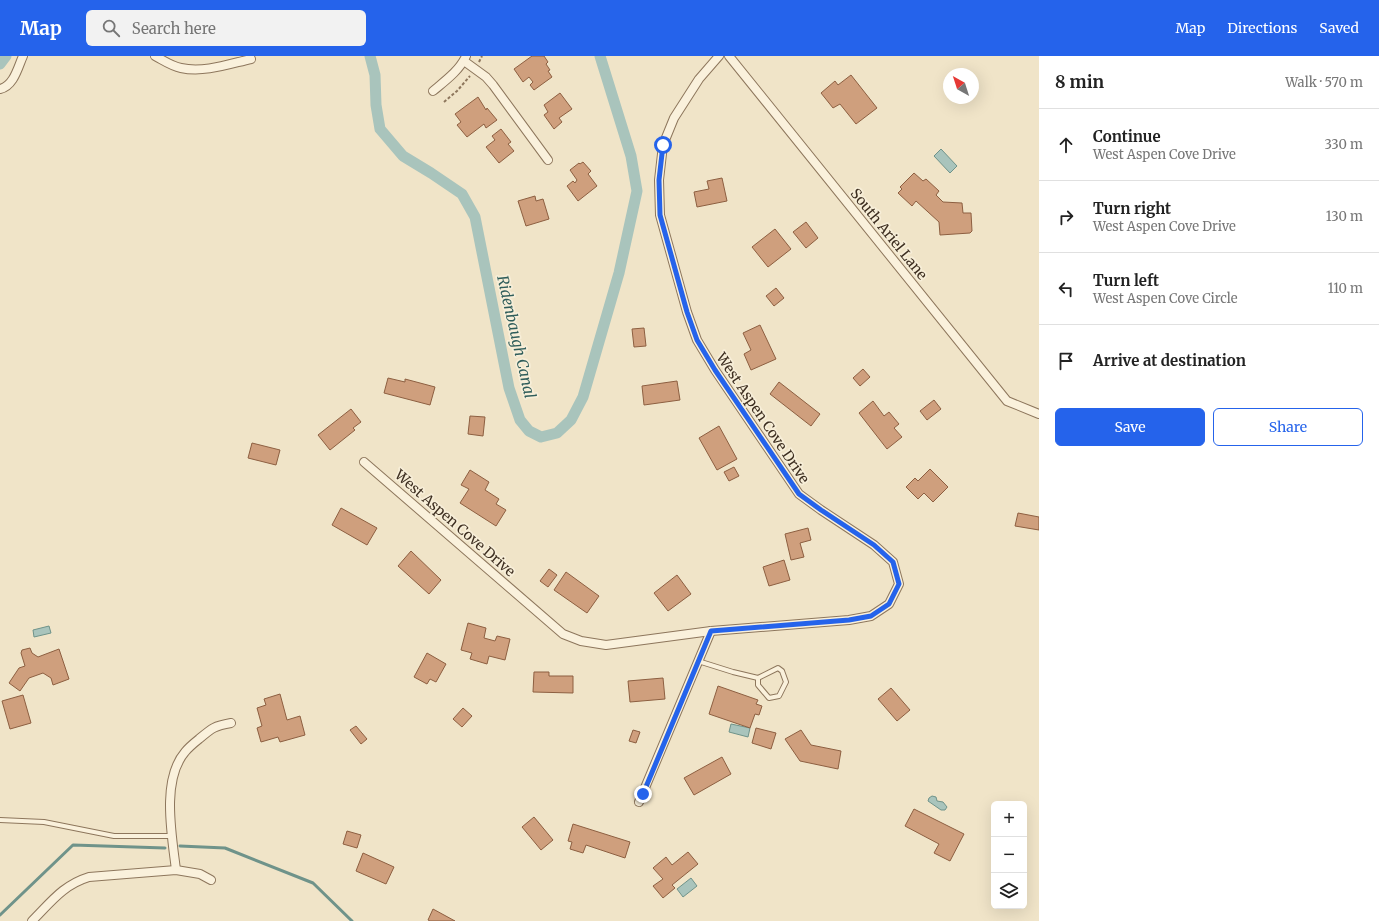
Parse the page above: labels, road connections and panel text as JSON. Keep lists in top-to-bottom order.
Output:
{
  "streets": {
    "street": ["South Ariel Lane", "West Aspen Cove Drive"]
  },
  "water": ["Ridenbaugh Canal"],
  "north": "top left",
  "page": {
    "header": "Map",
    "search": "Search here",
    "nav": ["Map", "Directions", "Saved"],
    "heading": ["8 min", "Walk · 570 m"],
    "list": [
      ["Continue", "West Aspen Cove Drive", "330 m"],
      ["Turn right", "West Aspen Cove Drive", "130 m"],
      ["Turn left", "West Aspen Cove Circle", "110 m"],
      "Arrive at destination"
    ],
    "buttons": ["Save", "Share"],
    "map_buttons": ["+", "−"]
  }
}
